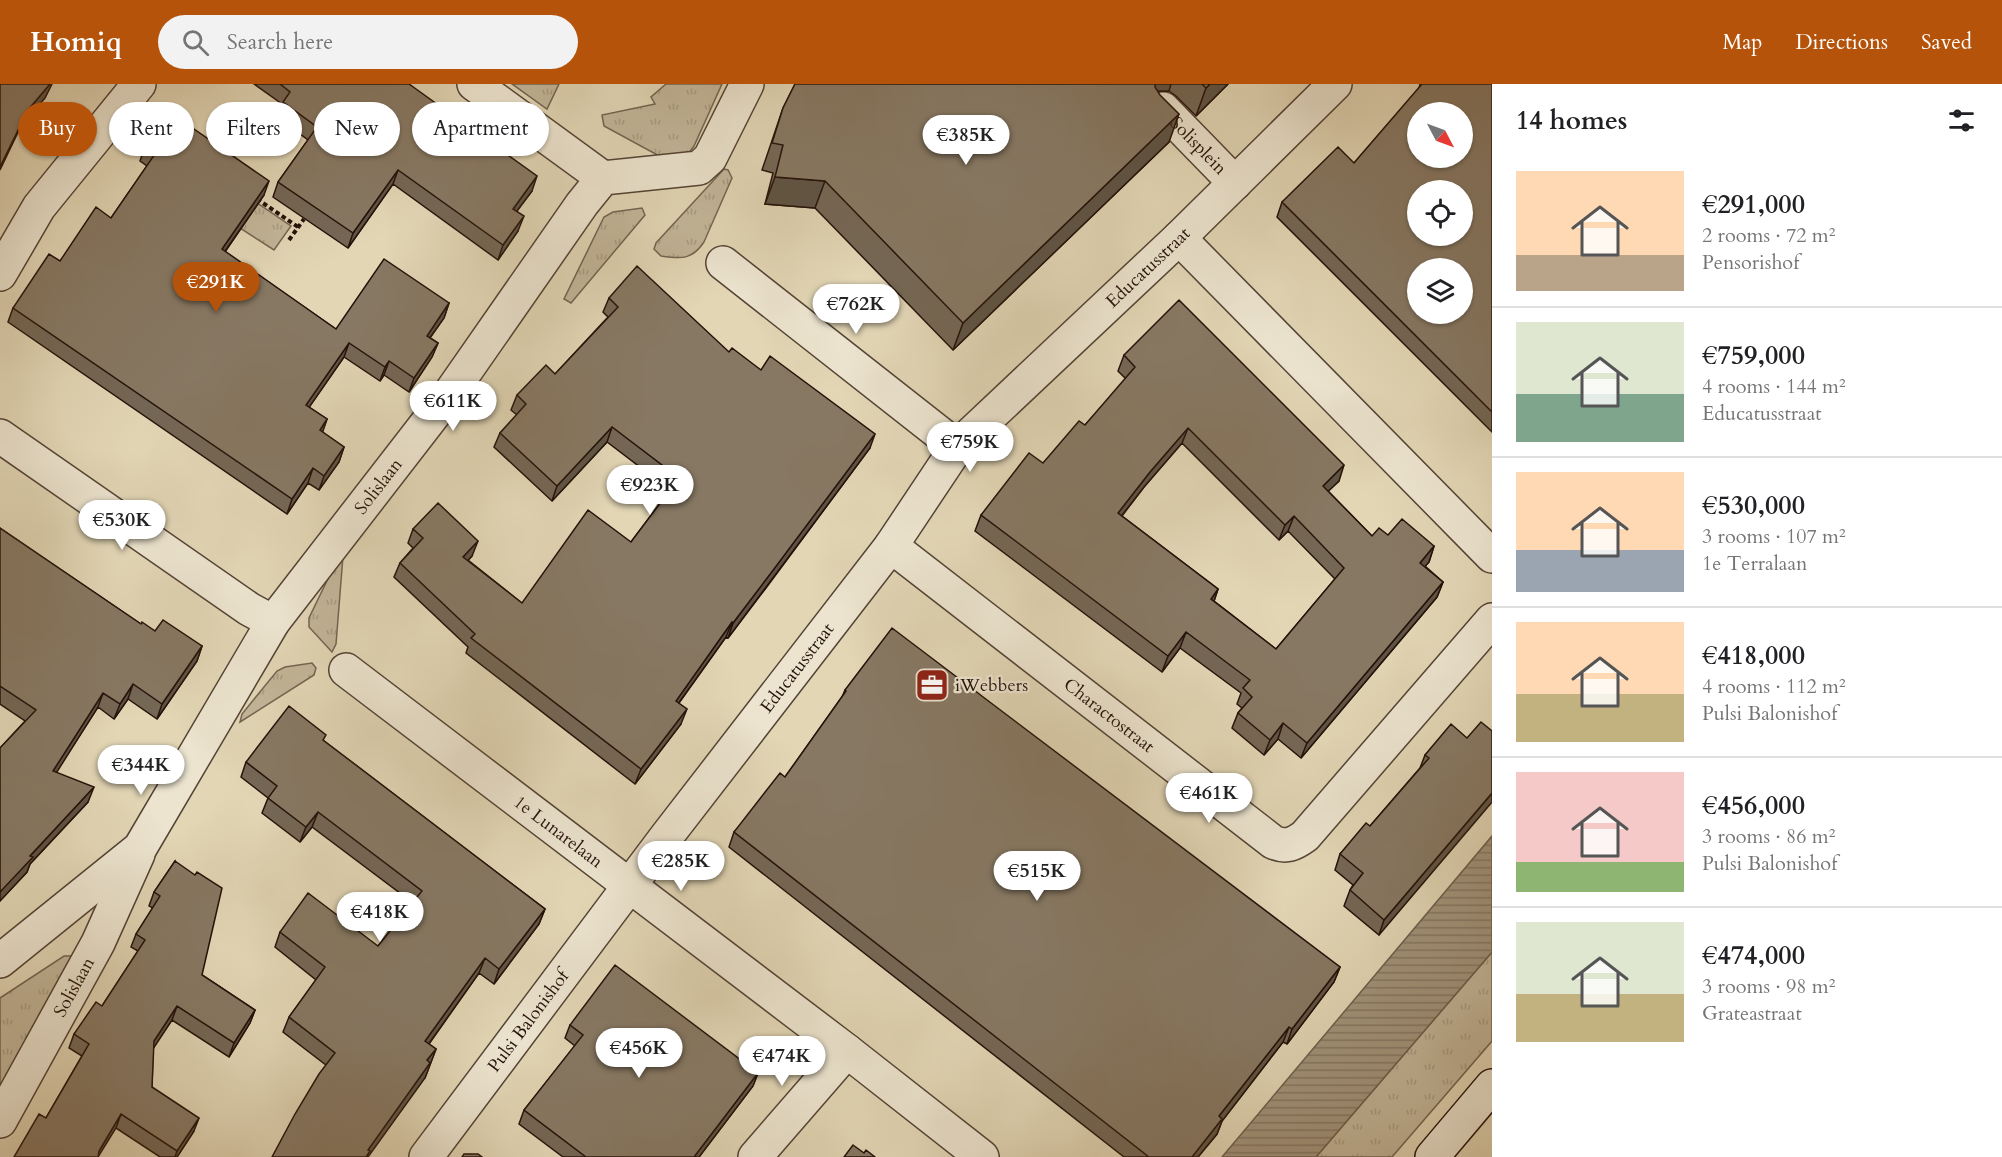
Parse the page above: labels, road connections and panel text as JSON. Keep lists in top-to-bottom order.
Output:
{
  "streets": {
    "street": [
      "Solisplein",
      "Educatusstraat",
      "Solislaan",
      "Charactostraat",
      "1e Lunarelaan",
      "Pulsi Balonishof"
    ]
  },
  "crossings": [
    ["Solisplein", "Educatusstraat"],
    ["Educatusstraat", "Charactostraat"],
    ["Educatusstraat", "1e Lunarelaan"],
    ["Educatusstraat", "Pulsi Balonishof"],
    ["1e Lunarelaan", "Pulsi Balonishof"]
  ],
  "places": {
    "office": ["iWebbers"]
  },
  "north": "bottom right",
  "page": {
    "header": "Homiq",
    "search": "Search here",
    "nav": ["Map", "Directions", "Saved"],
    "heading": "14 homes",
    "chip": [
      "Buy",
      "Rent",
      "Filters",
      "New",
      "Apartment"
    ],
    "price": [
      "€385K",
      "€291K",
      "€762K",
      "€611K",
      "€759K",
      "€923K",
      "€530K",
      "€344K",
      "€461K",
      "€285K",
      "€515K",
      "€418K",
      "€456K",
      "€474K"
    ],
    "list": [
      {
        "name": "€291,000",
        "note": "2 rooms · 72 m² · Pensorishof"
      },
      {
        "name": "€759,000",
        "note": "4 rooms · 144 m² · Educatusstraat"
      },
      {
        "name": "€530,000",
        "note": "3 rooms · 107 m² · 1e Terralaan"
      },
      {
        "name": "€418,000",
        "note": "4 rooms · 112 m² · Pulsi Balonishof"
      },
      {
        "name": "€456,000",
        "note": "3 rooms · 86 m² · Pulsi Balonishof"
      },
      {
        "name": "€474,000",
        "note": "3 rooms · 98 m² · Grateastraat"
      }
    ]
  }
}
